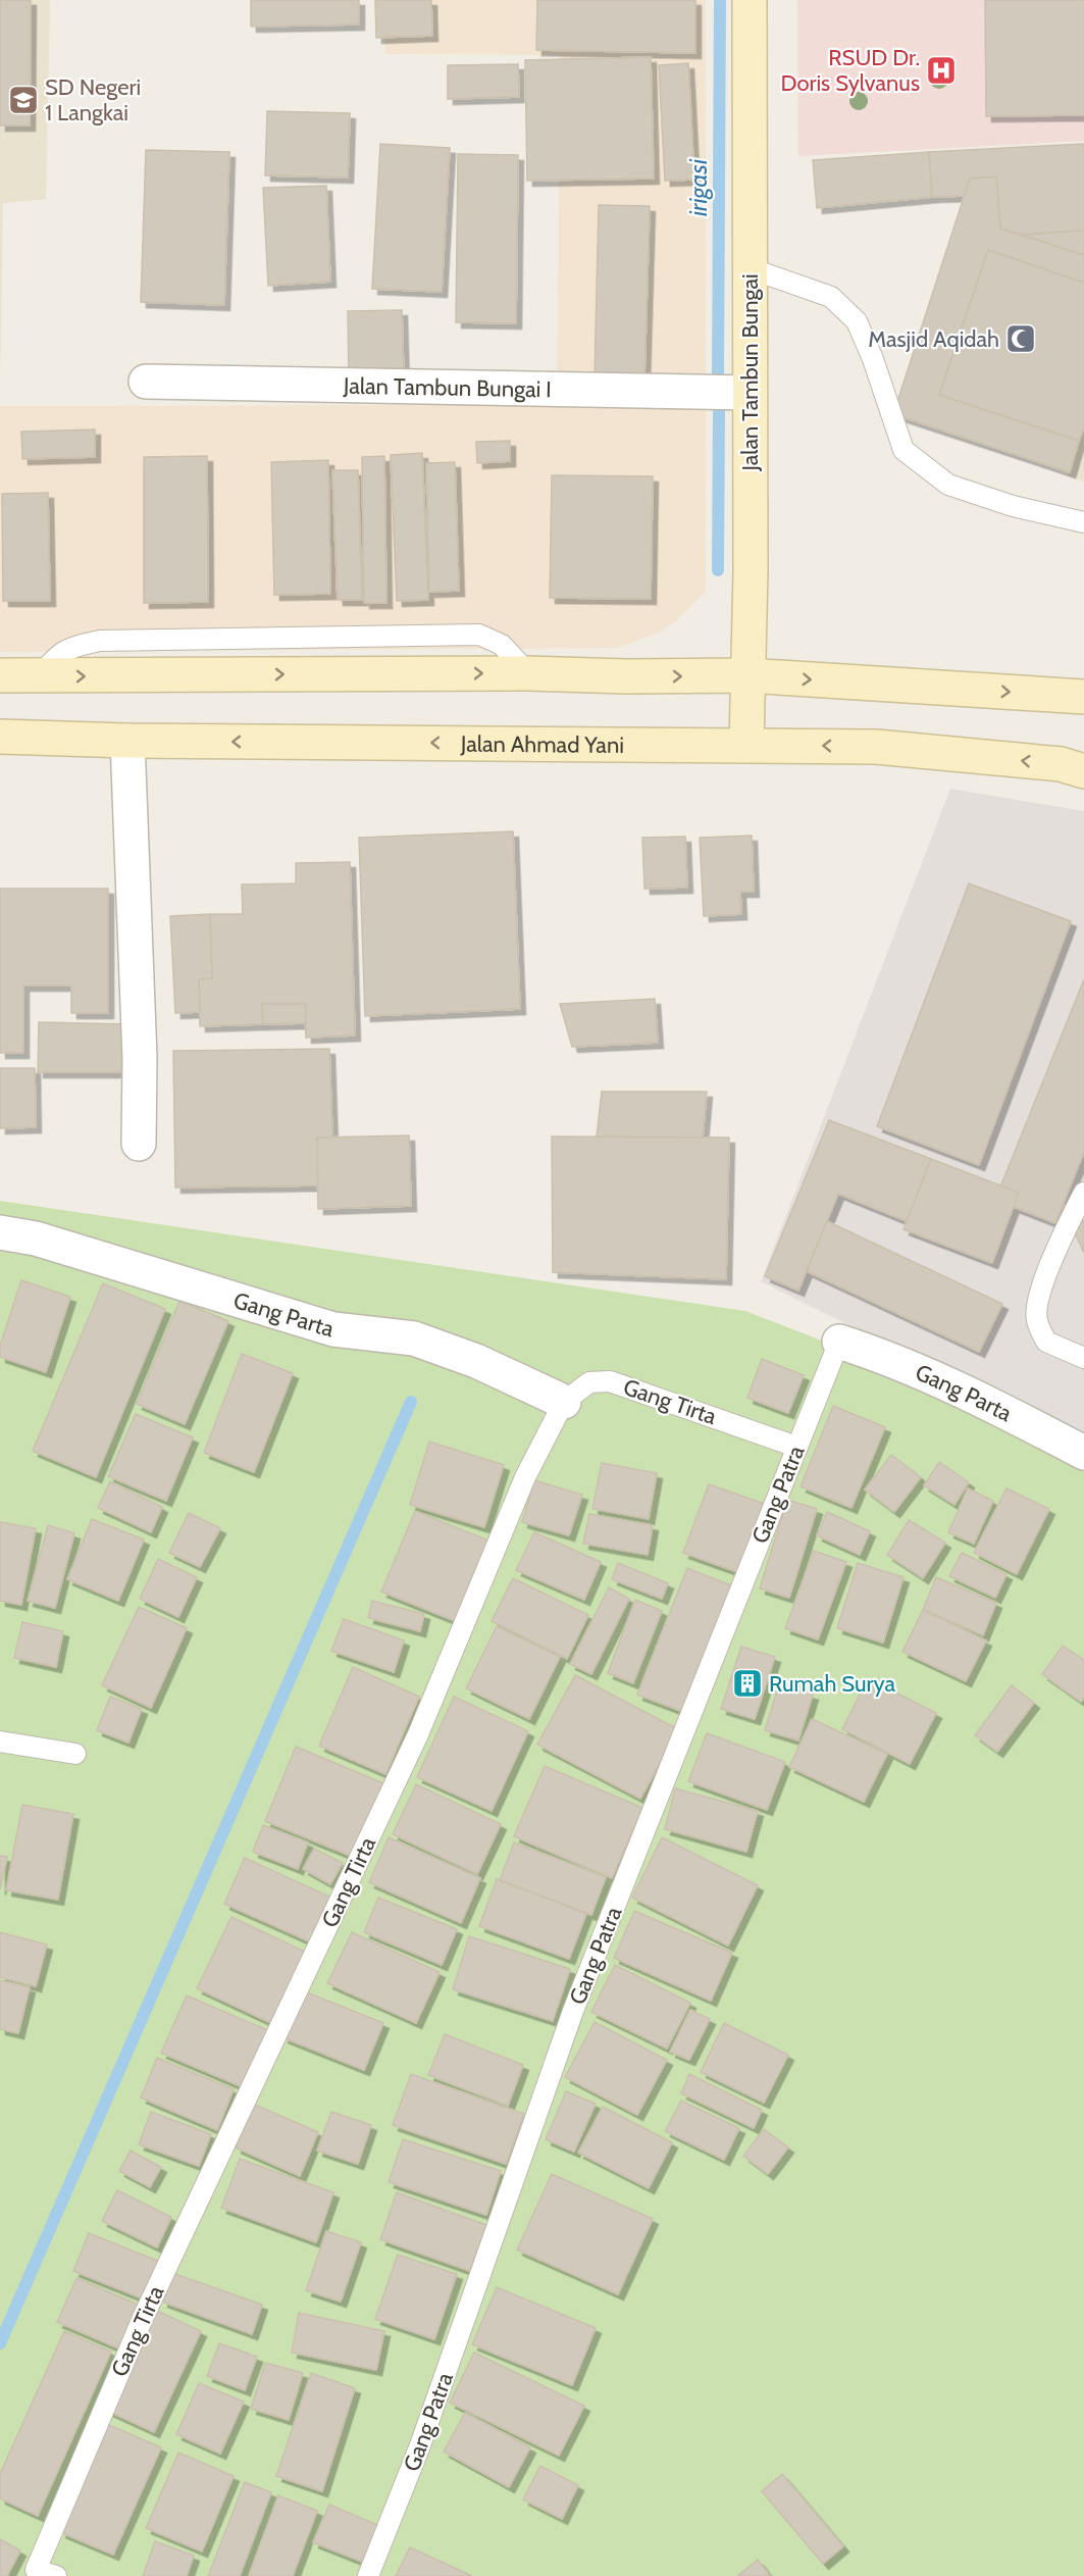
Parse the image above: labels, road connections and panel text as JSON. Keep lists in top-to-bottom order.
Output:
{
  "streets": {
    "main road": ["Jalan Tambun Bungai", "Jalan Ahmad Yani"],
    "street": ["Jalan Tambun Bungai I", "Gang Parta"],
    "lane": ["Gang Tirta", "Gang Patra"]
  },
  "crossings": [
    ["Jalan Tambun Bungai", "Jalan Tambun Bungai I"],
    ["Jalan Tambun Bungai", "Jalan Ahmad Yani"],
    ["Gang Parta", "Gang Tirta"],
    ["Gang Parta", "Gang Patra"],
    ["Gang Tirta", "Gang Patra"]
  ],
  "water": ["irigasi"],
  "places": {
    "hospital": ["RSUD Dr. Doris Sylvanus"],
    "school or university": ["SD Negeri 1 Langkai"],
    "mosque": ["Masjid Aqidah"],
    "building": ["Rumah Surya"]
  }
}
